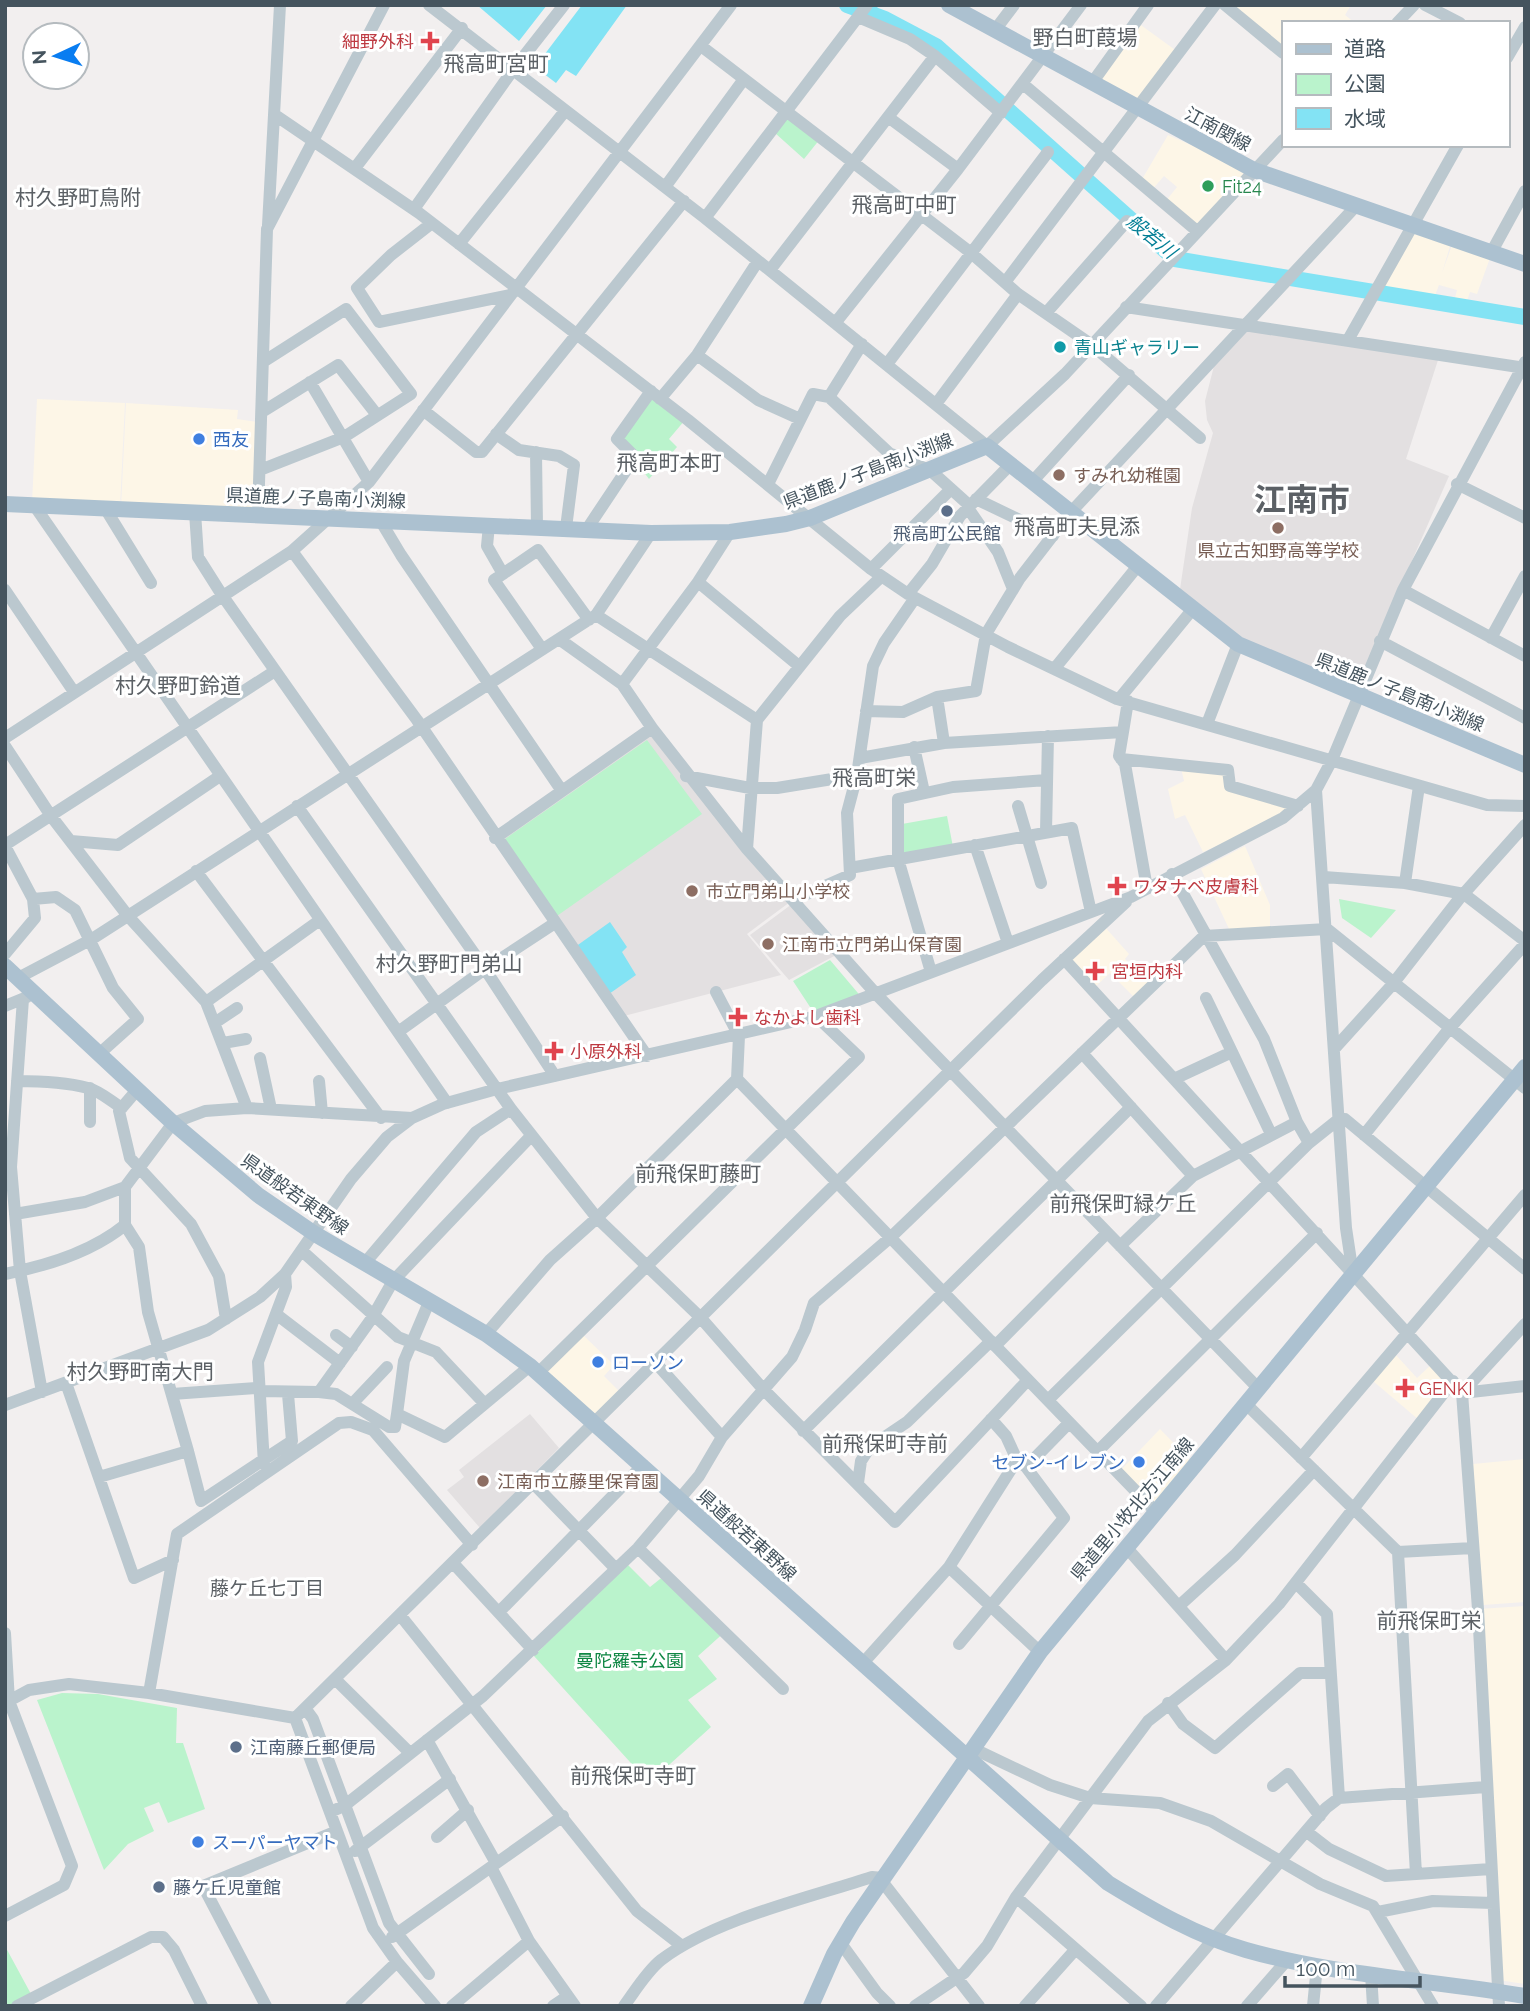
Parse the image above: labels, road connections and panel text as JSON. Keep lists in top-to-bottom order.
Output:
{
  "streets": {
    "main road": [
      "江南関線",
      "県道鹿ノ子島南小渕線",
      "県道般若東野線",
      "県道里小牧北方江南線"
    ]
  },
  "crossings": [
    ["県道般若東野線", "県道里小牧北方江南線"]
  ],
  "districts": [
    "野白町葭場",
    "飛高町宮町",
    "村久野町鳥附",
    "飛高町中町",
    "飛高町本町",
    "江南市",
    "飛高町夫見添",
    "村久野町鈴道",
    "飛高町栄",
    "村久野町門弟山",
    "前飛保町藤町",
    "前飛保町緑ケ丘",
    "村久野町南大門",
    "前飛保町寺前",
    "藤ケ丘七丁目",
    "前飛保町栄",
    "前飛保町寺町"
  ],
  "water": ["般若川"],
  "parks": ["曼陀羅寺公園"],
  "places": {
    "health": [
      "細野外科",
      "ワタナベ皮膚科",
      "宮垣内科",
      "なかよし歯科",
      "小原外科",
      "GENKI"
    ],
    "other": [
      "Fit24",
      "青山ギャラリー",
      "西友",
      "すみれ幼稚園",
      "飛高町公民館",
      "県立古知野高等学校",
      "市立門弟山小学校",
      "江南市立門弟山保育園",
      "ローソン",
      "セブン-イレブン",
      "江南市立藤里保育園",
      "江南藤丘郵便局",
      "スーパーヤマト",
      "藤ケ丘児童館"
    ]
  },
  "legend": ["道路", "公園", "水域"],
  "scale_bar": "100 m",
  "north": "left"
}
